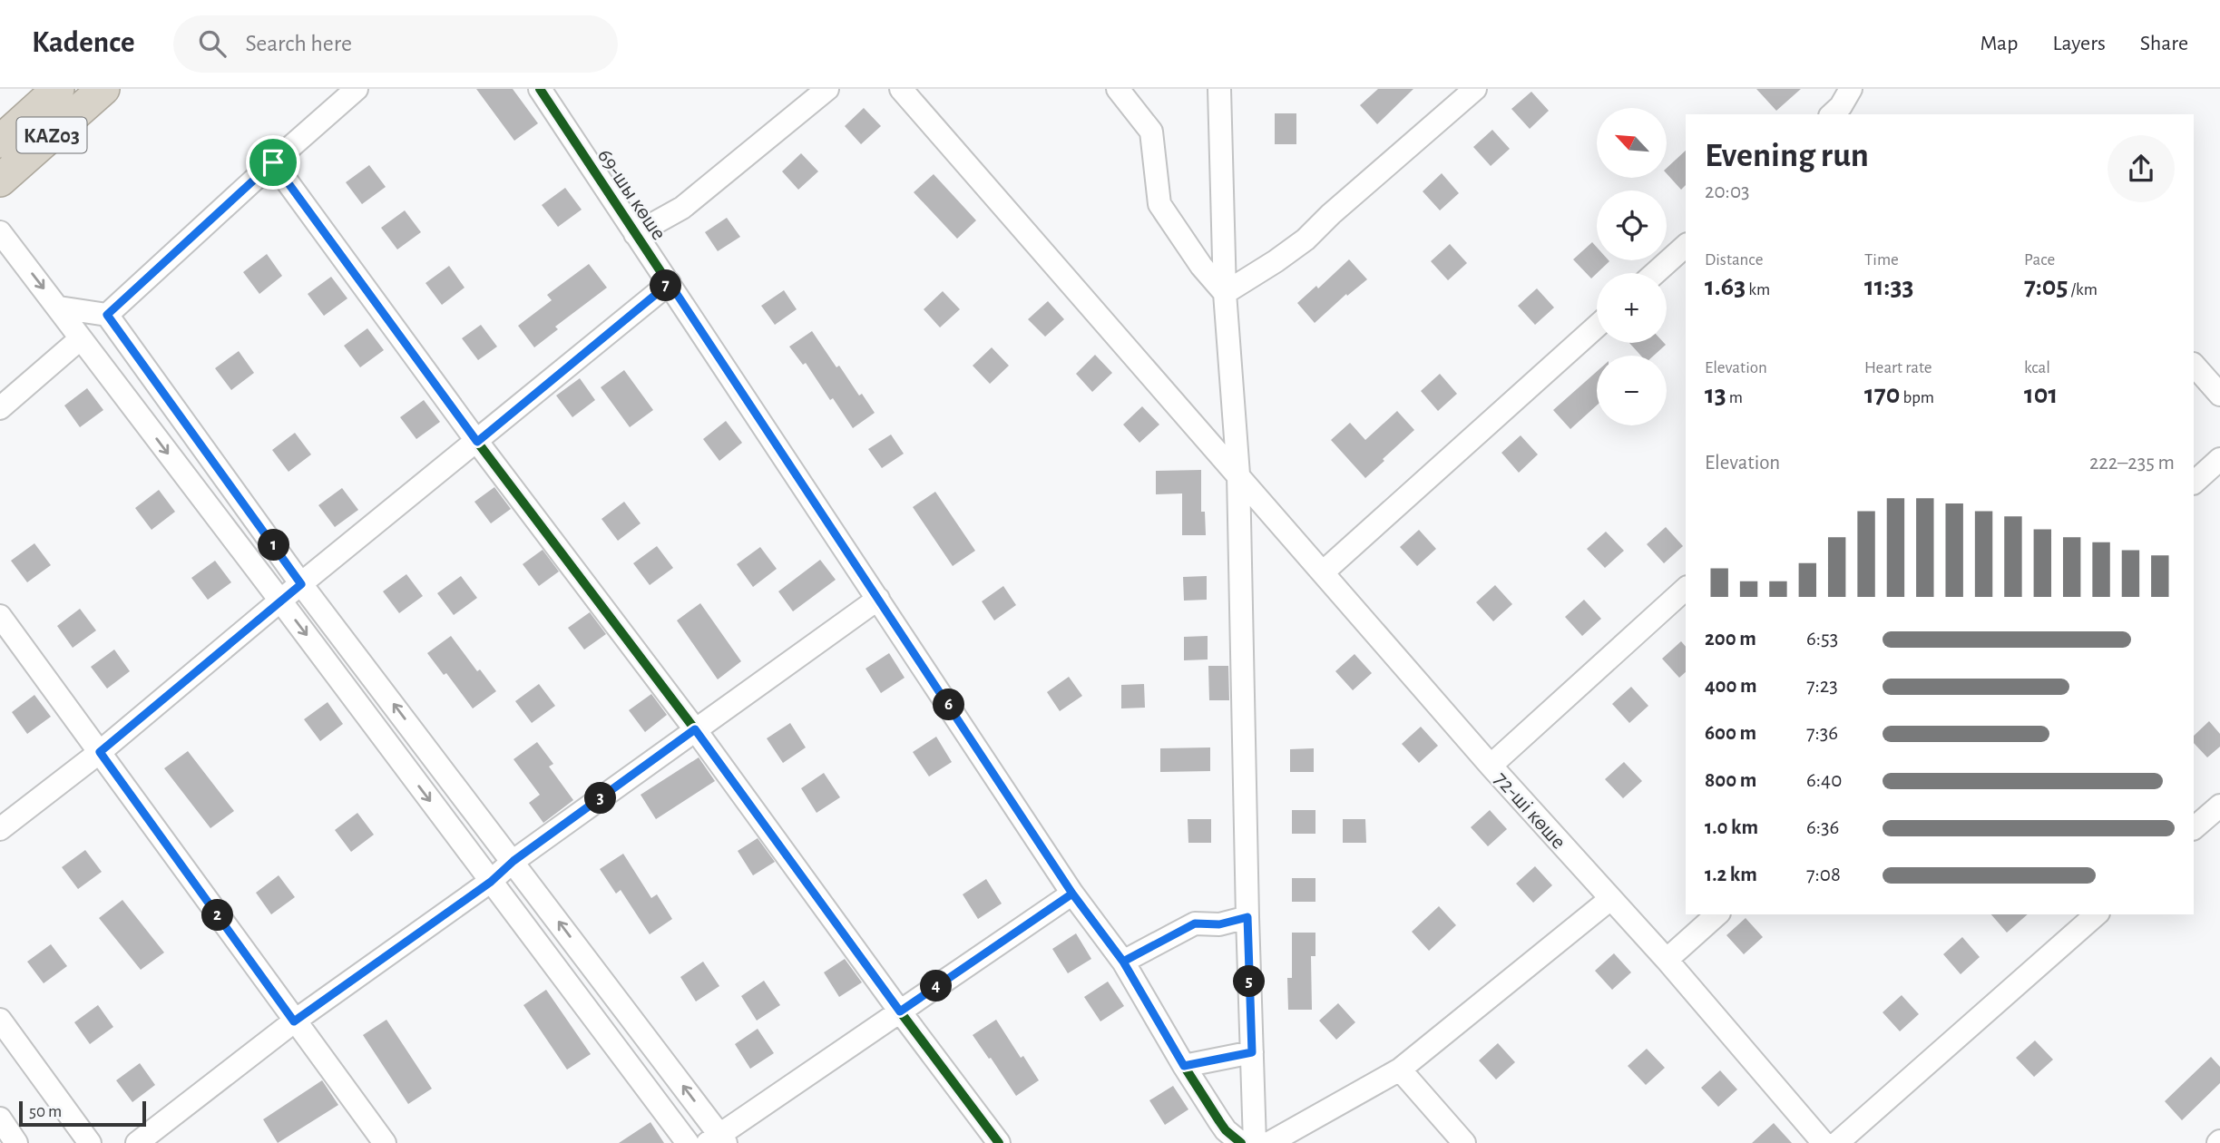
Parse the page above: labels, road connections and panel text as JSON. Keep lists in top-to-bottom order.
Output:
{
  "streets": {
    "highway": ["KАZ03"],
    "street": ["69-шы көше", "72-ші көше"]
  },
  "scale_bar": "50 m",
  "north": "top left",
  "page": {
    "header": "Kadence",
    "search": "Search here",
    "nav": ["Map", "Layers", "Share"],
    "map_buttons": ["+", "−"],
    "heading": ["Evening run", "20:03"],
    "stats": [
      ["Distance", "1.63 km"],
      ["Time", "11:33"],
      ["Pace", "7:05 /km"],
      ["Elevation", "13 m"],
      ["Heart rate", "170 bpm"],
      ["kcal", "101"]
    ],
    "pins": [
      "7",
      "1",
      "6",
      "3",
      "2",
      "5",
      "4"
    ],
    "chart": ["Elevation", "222–235 m"],
    "list": [
      {
        "name": "200 m",
        "note": "6:53"
      },
      {
        "name": "400 m",
        "note": "7:23"
      },
      {
        "name": "600 m",
        "note": "7:36"
      },
      {
        "name": "800 m",
        "note": "6:40"
      },
      {
        "name": "1.0 km",
        "note": "6:36"
      },
      {
        "name": "1.2 km",
        "note": "7:08"
      }
    ],
    "scale": "50 m"
  }
}
